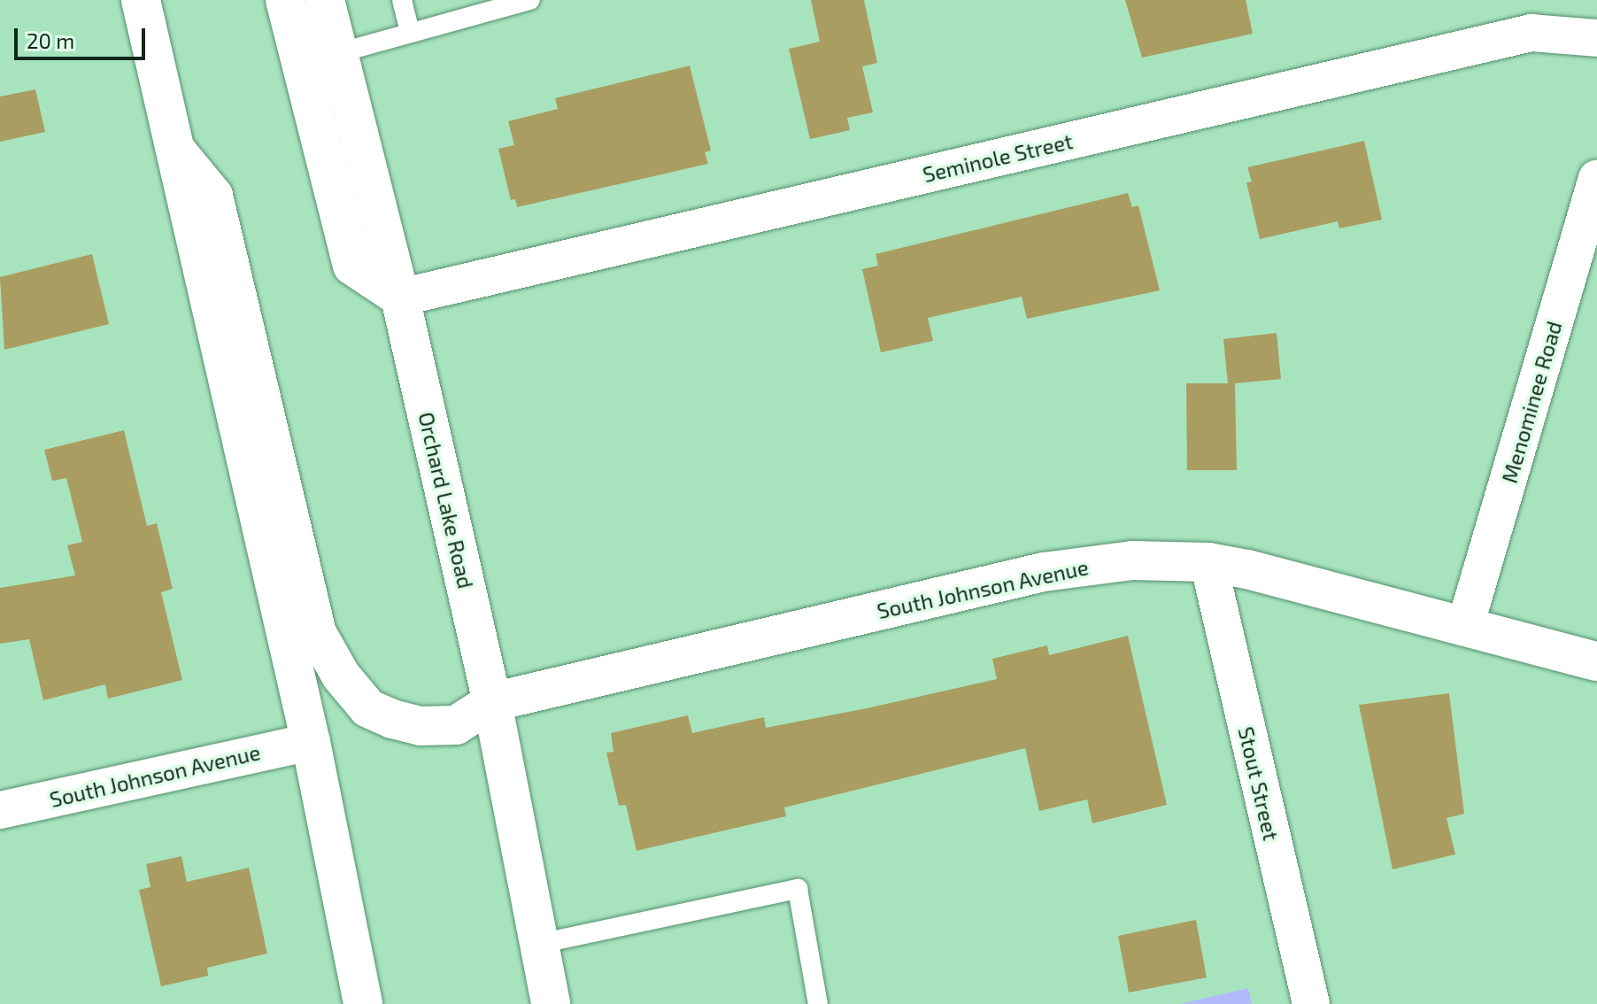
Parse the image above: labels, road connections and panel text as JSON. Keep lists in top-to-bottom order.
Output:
{
  "streets": {
    "main road": ["Orchard Lake Road", "South Johnson Avenue"],
    "street": ["Seminole Street", "Menominee Road", "Stout Street"]
  },
  "crossings": [
    ["Seminole Street", "Orchard Lake Road"],
    ["Menominee Road", "South Johnson Avenue"],
    ["Orchard Lake Road", "South Johnson Avenue"],
    ["South Johnson Avenue", "Stout Street"]
  ],
  "scale_bar": "20 m"
}
